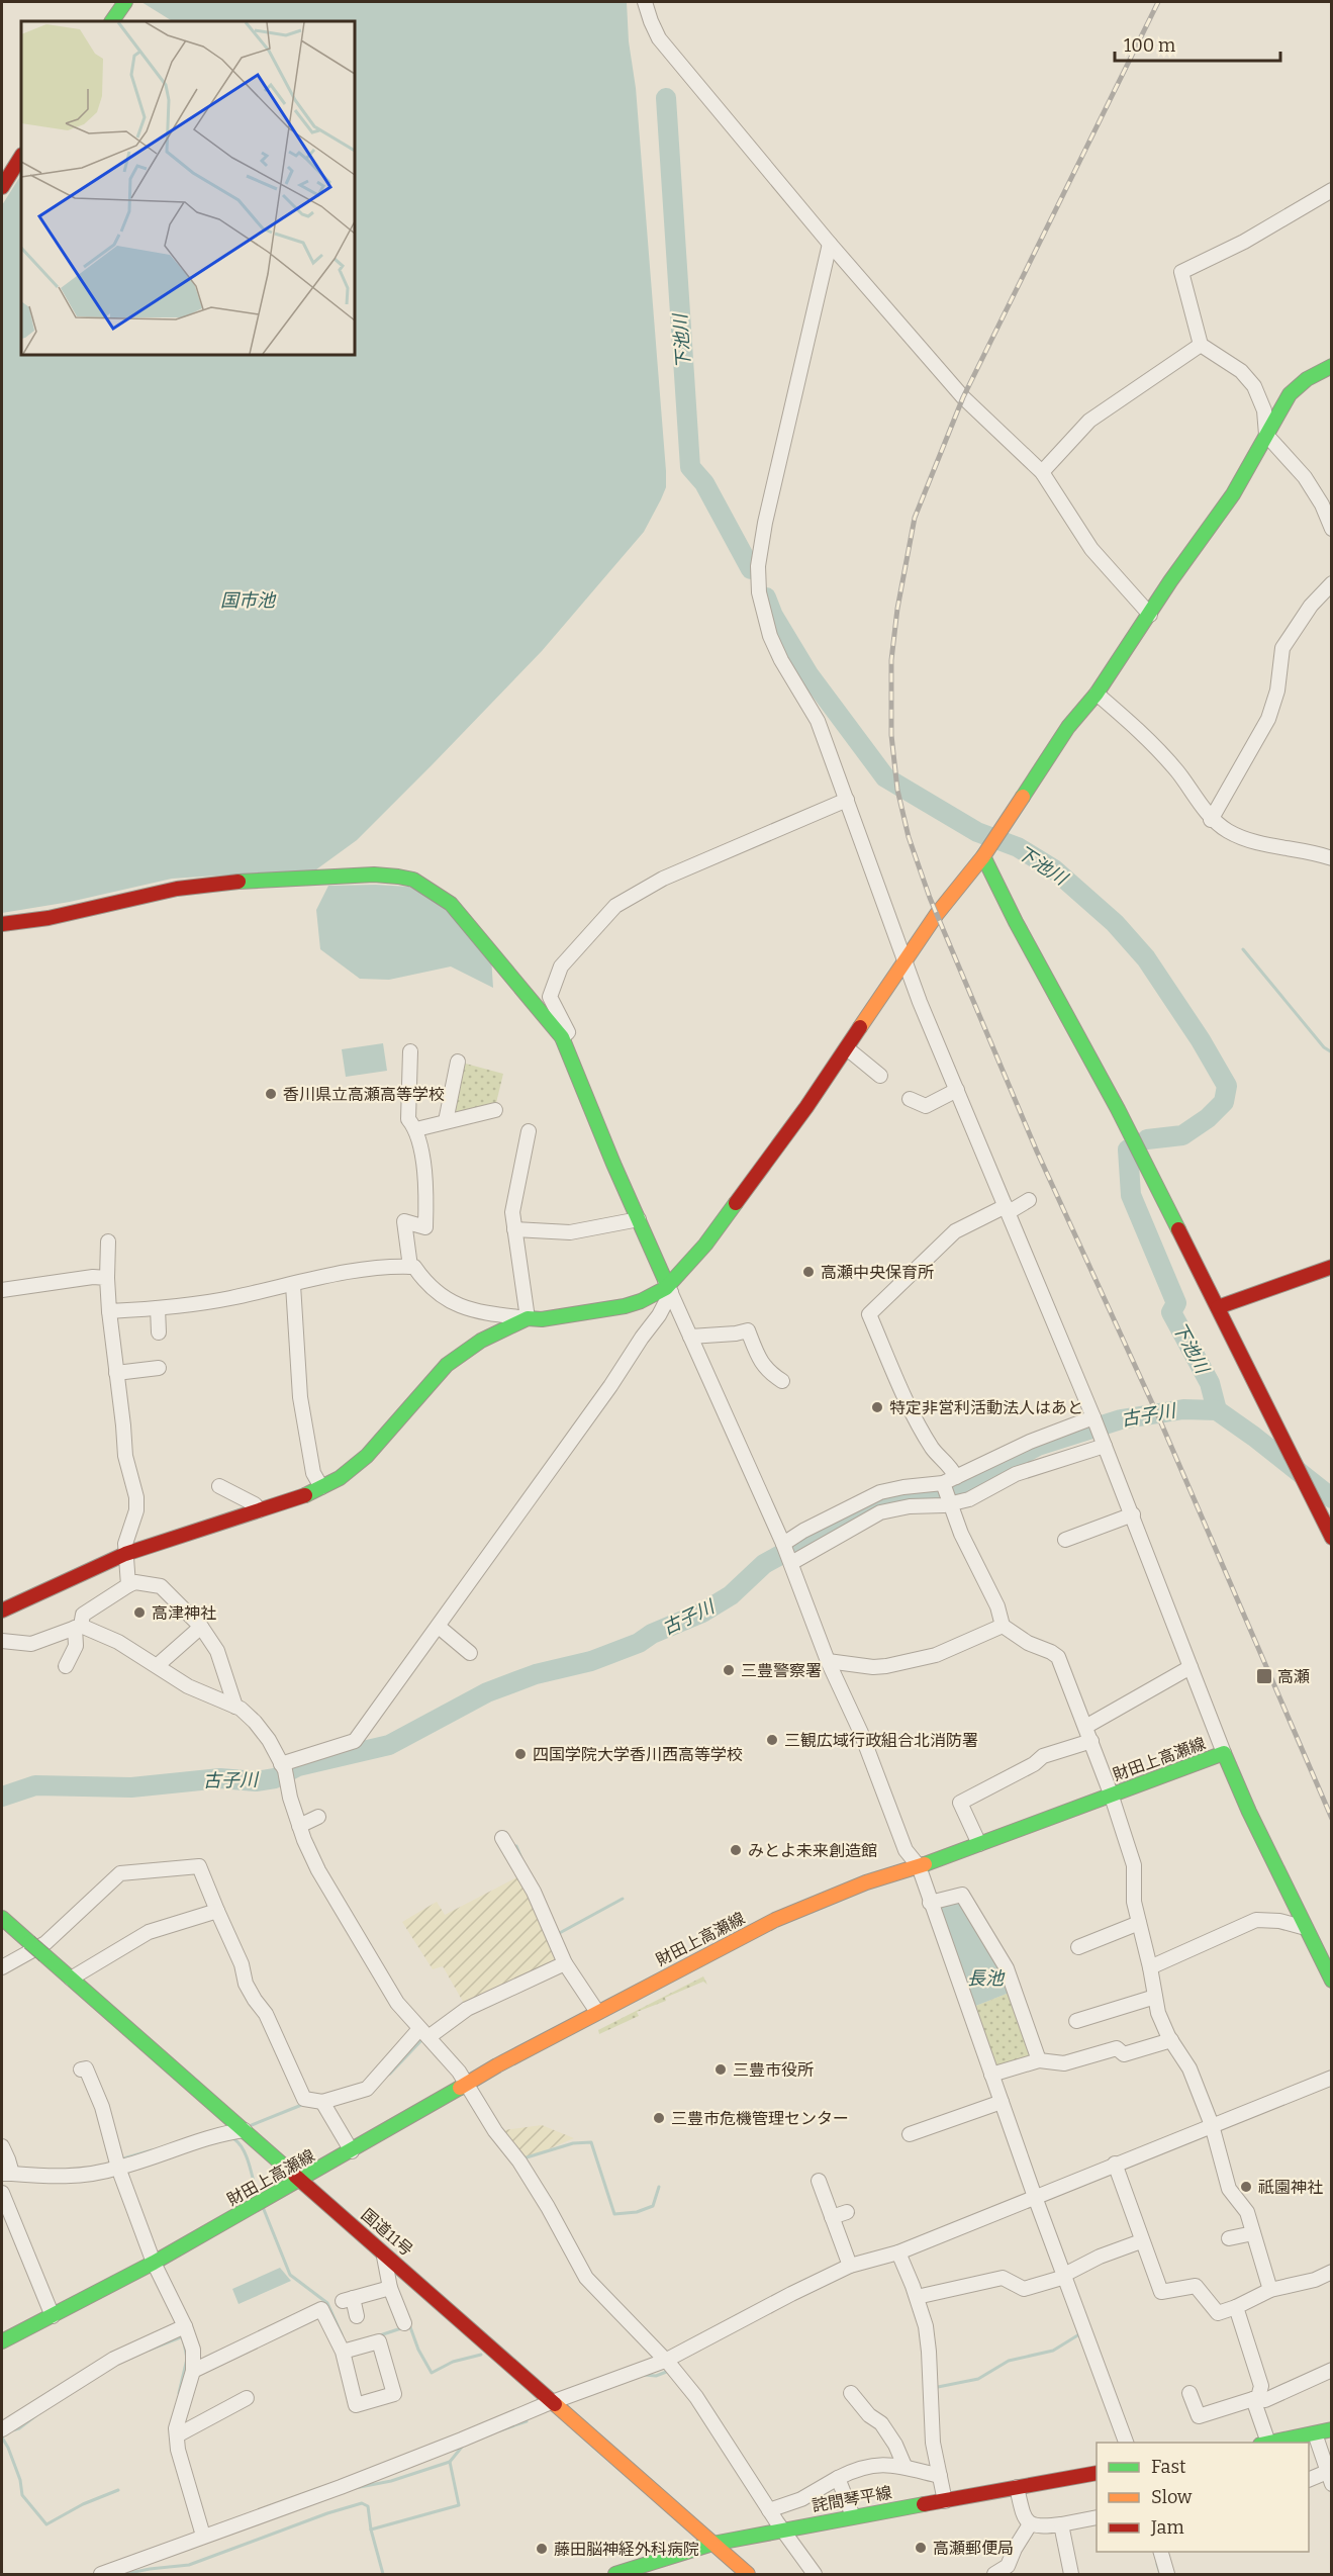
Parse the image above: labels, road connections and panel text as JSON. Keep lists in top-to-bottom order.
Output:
{
  "streets": {
    "main road": ["財田上高瀬線", "国道11号", "詫間琴平線"]
  },
  "crossings": [
    ["財田上高瀬線", "国道11号"],
    ["国道11号", "詫間琴平線"]
  ],
  "water": [
    "下池川",
    "国市池",
    "古子川",
    "長池"
  ],
  "places": {
    "other": [
      "香川県立高瀬高等学校",
      "高瀬中央保育所",
      "特定非営利活動法人はあと",
      "高津神社",
      "三豊警察署",
      "三観広域行政組合北消防署",
      "四国学院大学香川西高等学校",
      "みとよ未来創造館",
      "三豊市役所",
      "三豊市危機管理センター",
      "祇園神社",
      "高瀬郵便局",
      "藤田脳神経外科病院"
    ],
    "transit": ["高瀬"]
  },
  "legend": ["Fast", "Slow", "Jam"],
  "scale_bar": "100 m"
}
